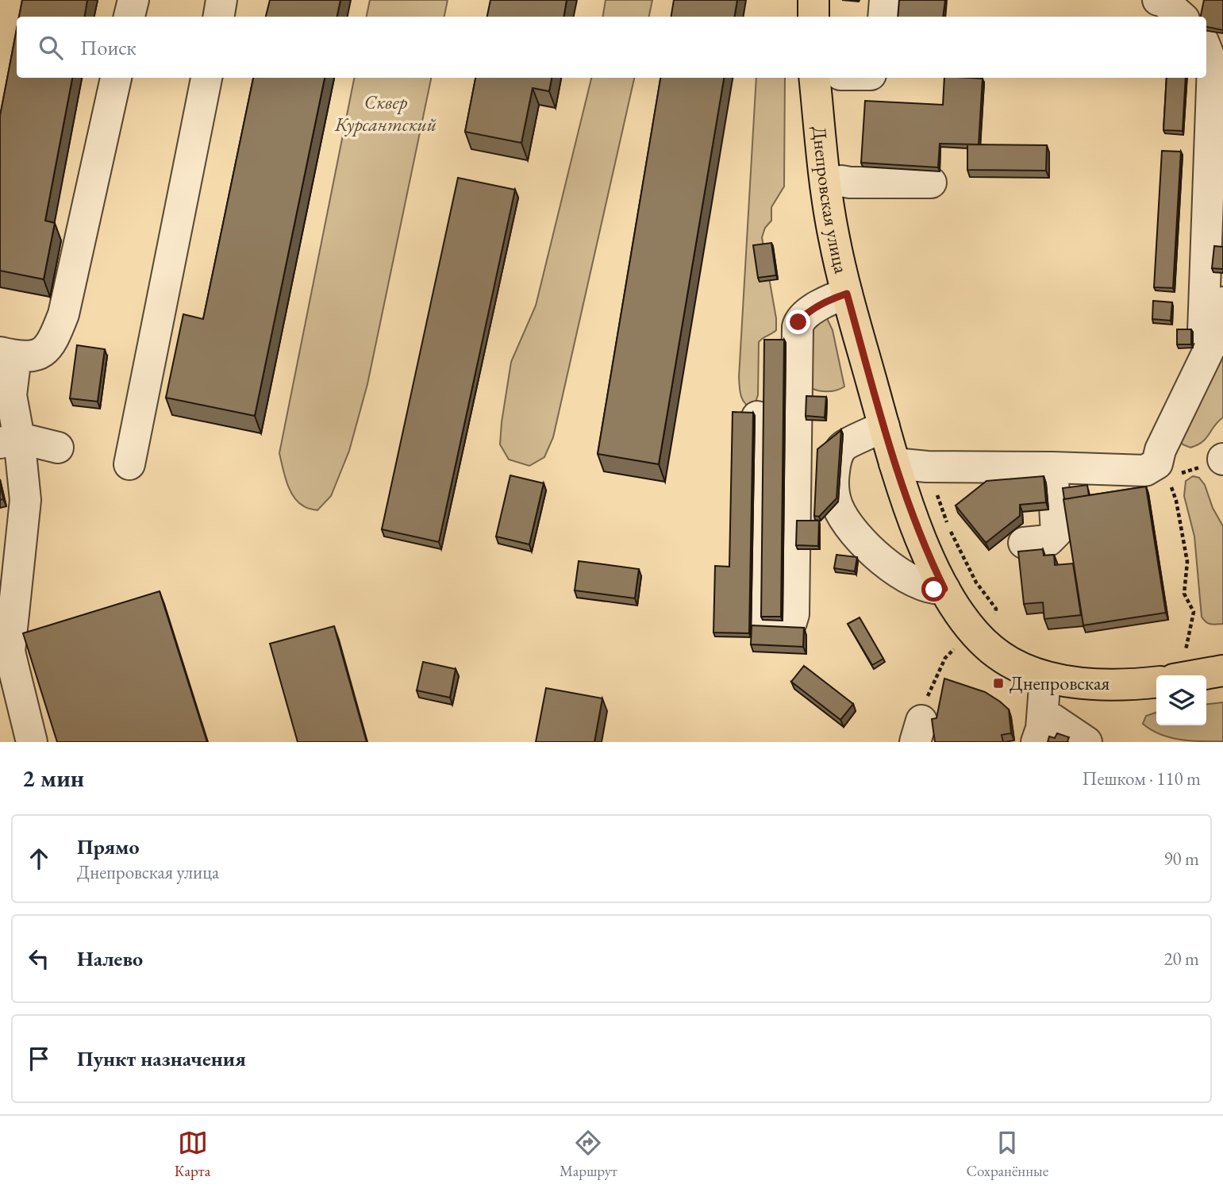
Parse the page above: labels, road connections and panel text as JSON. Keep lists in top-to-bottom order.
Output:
{
  "streets": {
    "main road": ["Днепровская улица"]
  },
  "parks": ["Сквер Курсантский"],
  "places": {
    "transit": ["Днепровская"]
  },
  "page": {
    "search": "Поиск",
    "heading": ["2 мин", "Пешком · 110 m"],
    "list": [
      ["Прямо", "Днепровская улица", "90 m"],
      ["Налево", "20 m"],
      "Пункт назначения"
    ],
    "nav": ["Карта", "Маршрут", "Сохранённые"]
  }
}
